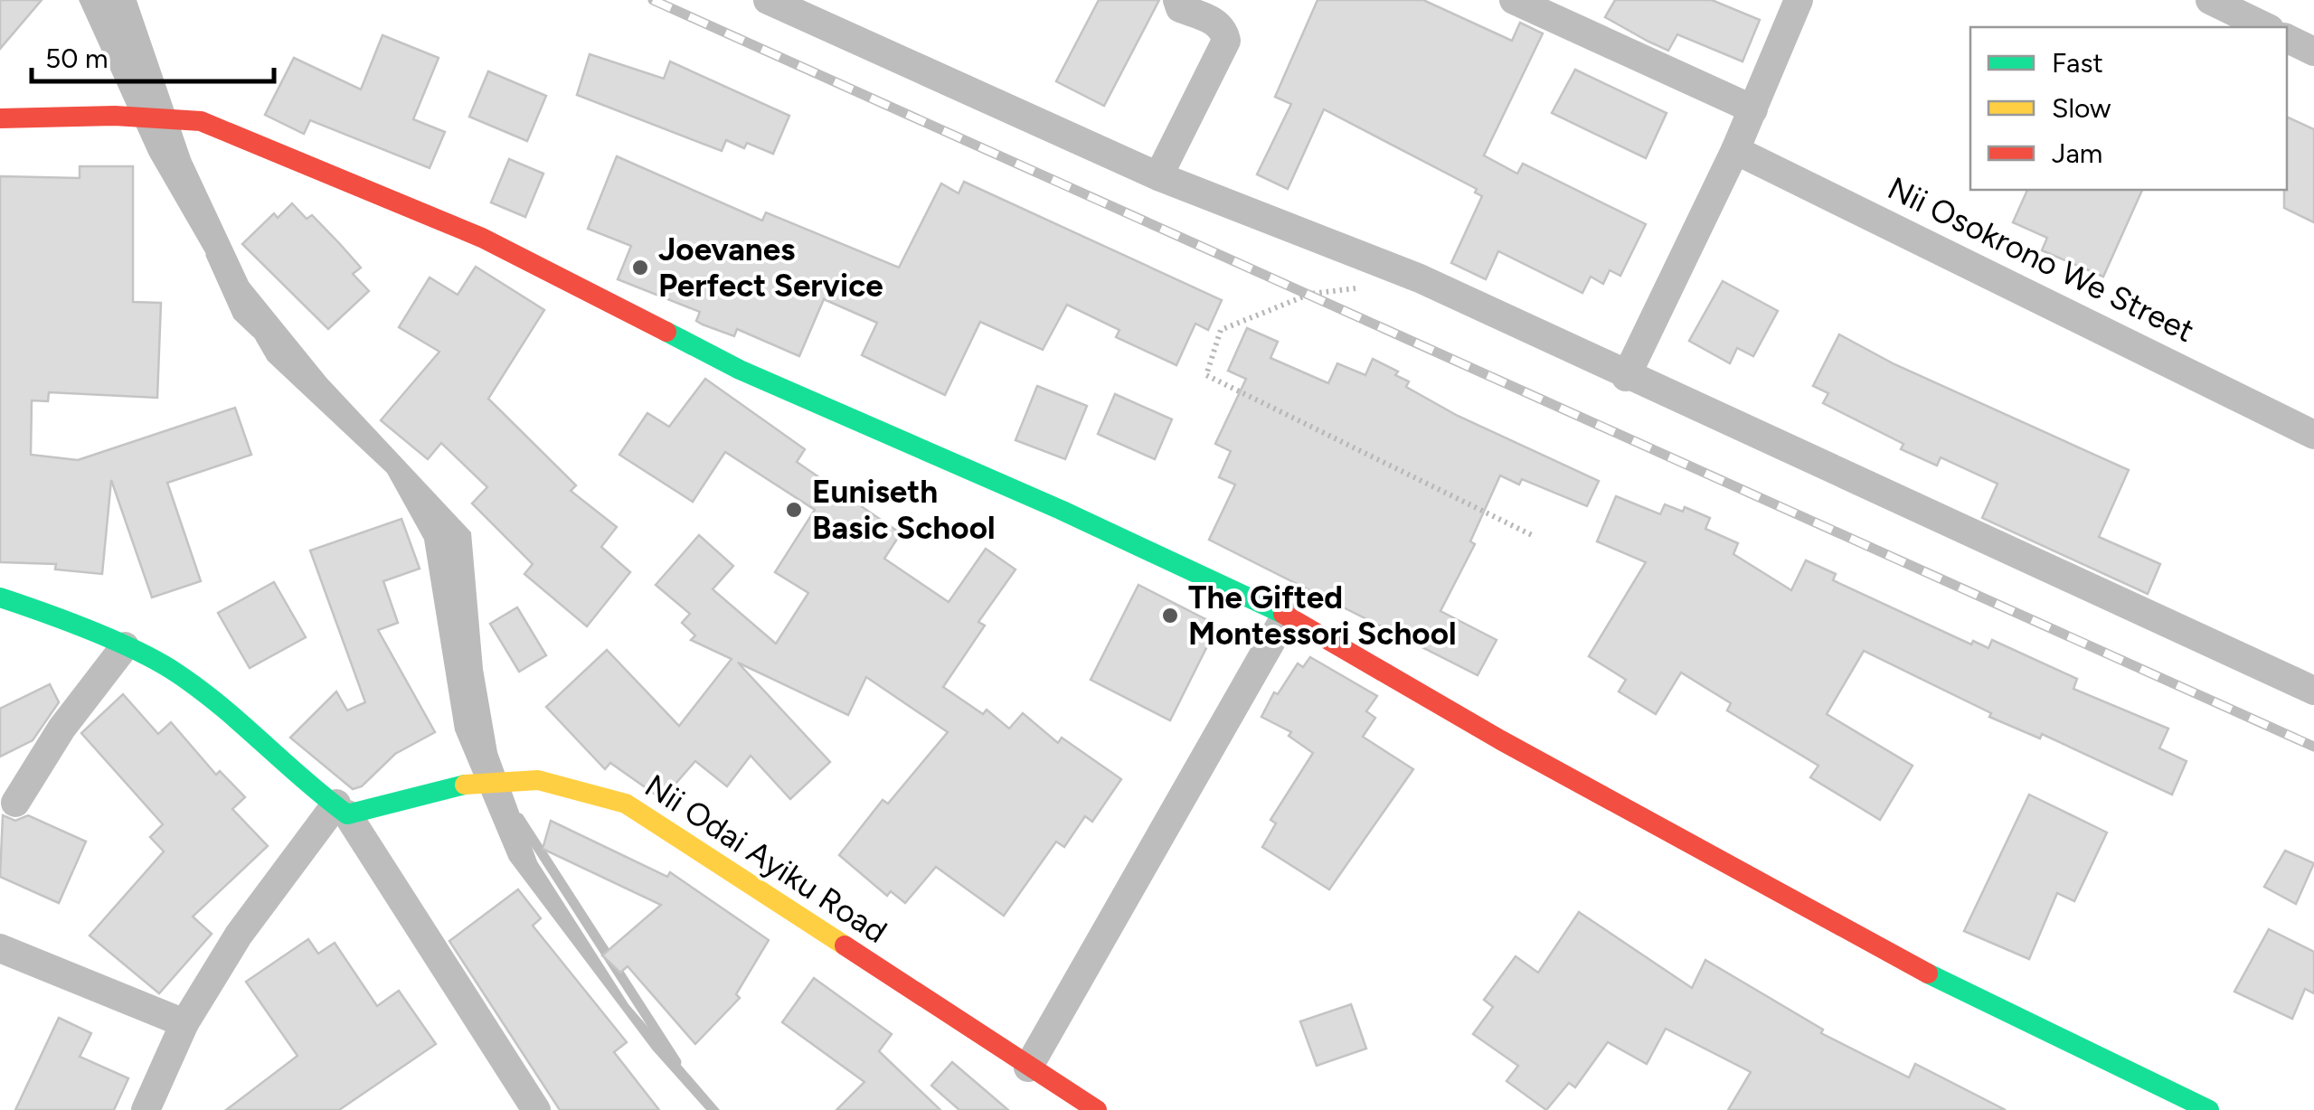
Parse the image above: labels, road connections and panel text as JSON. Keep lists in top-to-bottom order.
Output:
{
  "streets": {
    "street": ["Nii Osokrono We Street", "Nii Odai Ayiku Road"]
  },
  "places": ["Joevanes Perfect Service", "Euniseth Basic School", "The Gifted Montessori School"],
  "legend": ["Fast", "Slow", "Jam"],
  "scale_bar": "50 m"
}
